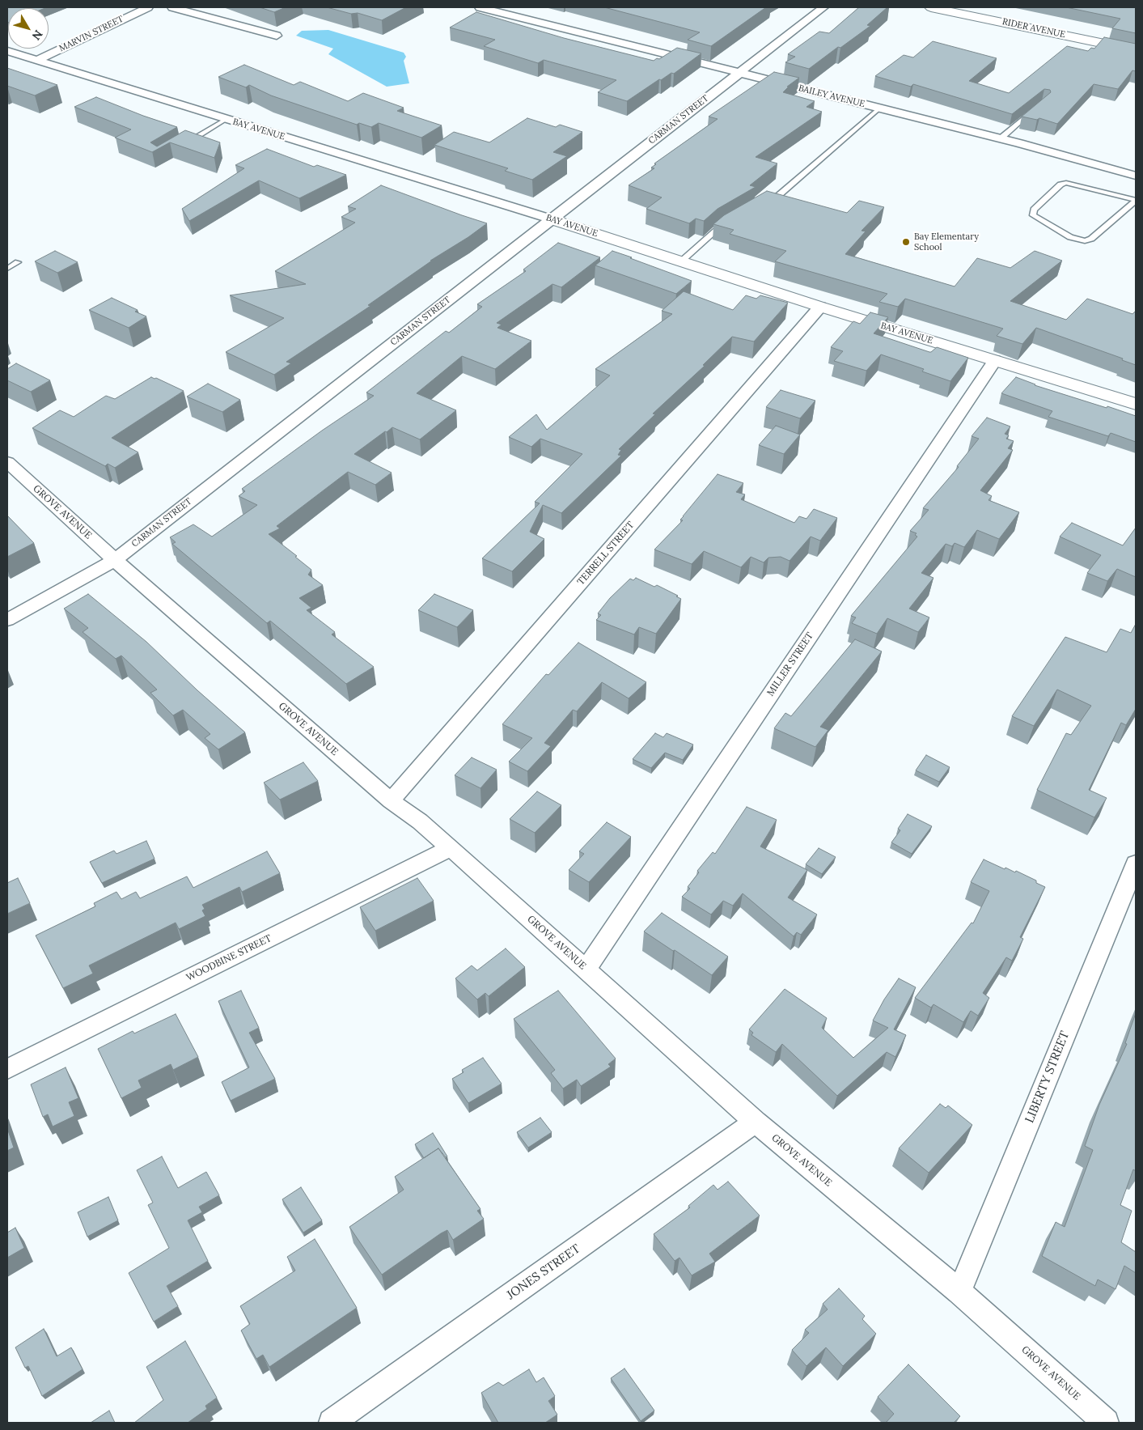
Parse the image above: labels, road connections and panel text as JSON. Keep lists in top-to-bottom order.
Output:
{
  "streets": {
    "street": [
      "RIDER AVENUE",
      "MARVIN STREET",
      "BAILEY AVENUE",
      "CARMAN STREET",
      "BAY AVENUE",
      "GROVE AVENUE",
      "TERRELL STREET",
      "MILLER STREET",
      "WOODBINE STREET",
      "LIBERTY STREET",
      "JONES STREET"
    ]
  },
  "crossings": [
    ["MARVIN STREET", "BAY AVENUE"],
    ["BAILEY AVENUE", "CARMAN STREET"],
    ["CARMAN STREET", "BAY AVENUE"],
    ["CARMAN STREET", "GROVE AVENUE"],
    ["BAY AVENUE", "TERRELL STREET"],
    ["BAY AVENUE", "MILLER STREET"],
    ["GROVE AVENUE", "TERRELL STREET"],
    ["GROVE AVENUE", "MILLER STREET"],
    ["GROVE AVENUE", "WOODBINE STREET"],
    ["GROVE AVENUE", "LIBERTY STREET"],
    ["GROVE AVENUE", "JONES STREET"]
  ],
  "places": ["Bay Elementary School"],
  "north": "bottom right"
}
